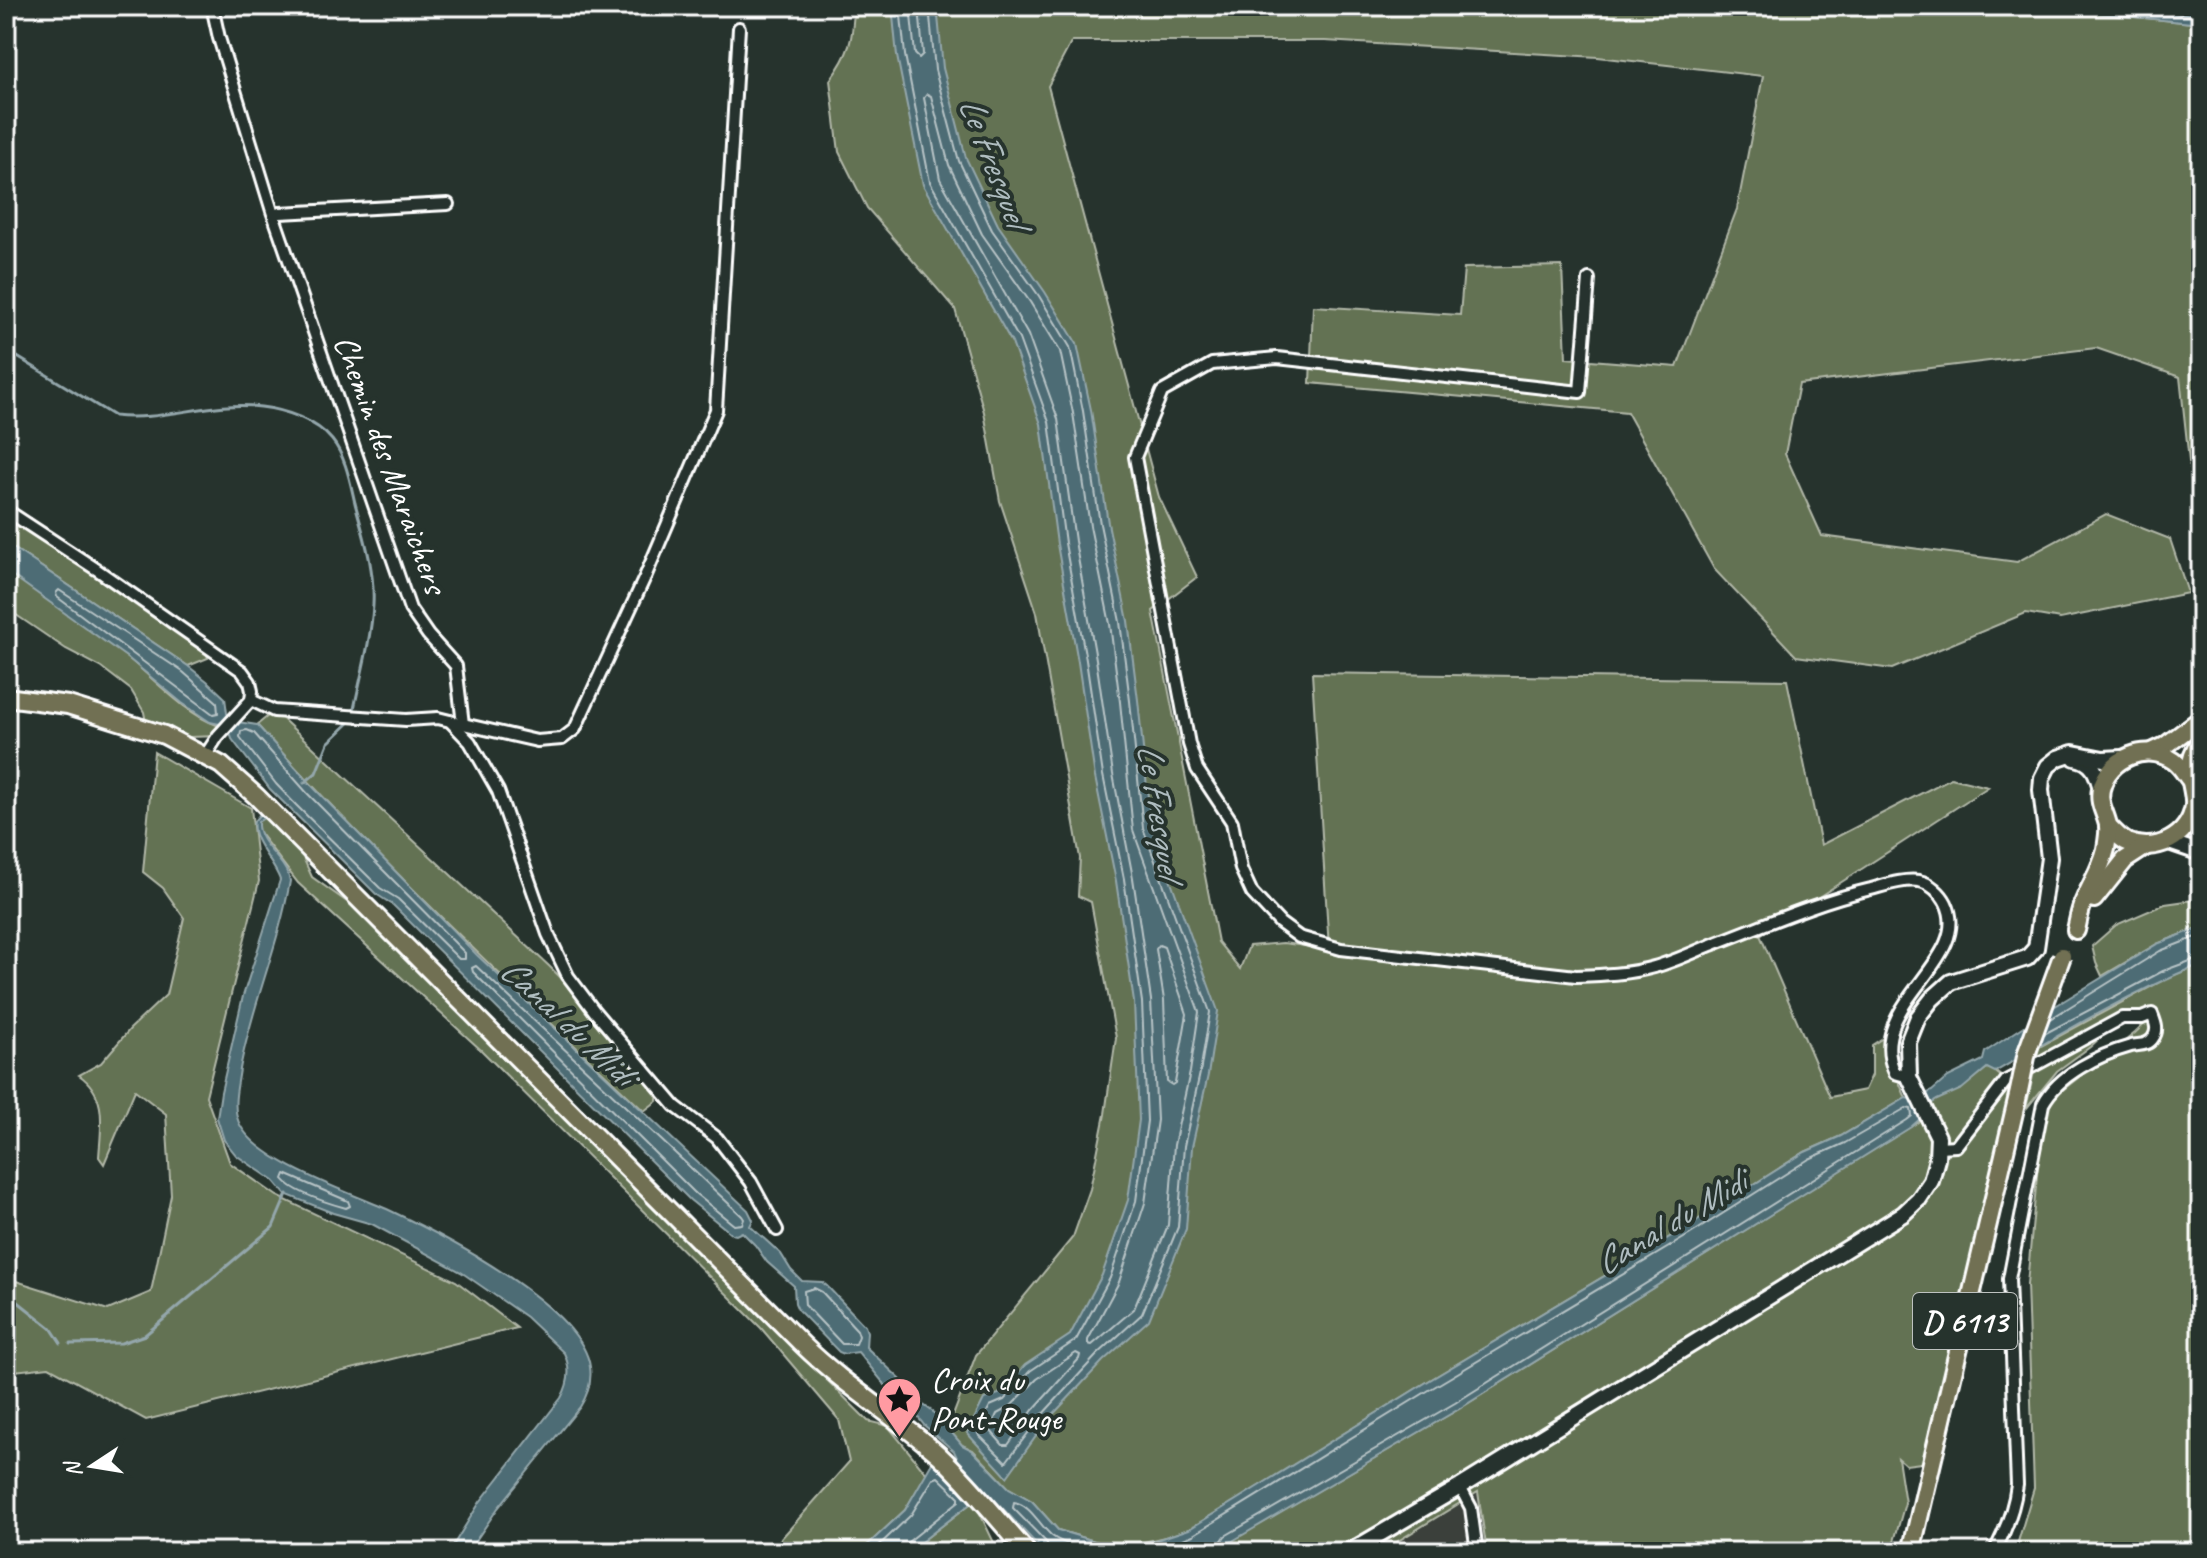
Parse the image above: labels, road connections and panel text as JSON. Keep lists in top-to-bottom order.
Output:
{
  "streets": {
    "main road": ["D 6113"],
    "street": ["Chemin des Maraichers"]
  },
  "water": ["Le Fresquel", "Canal du Midi"],
  "places": {
    "place": ["Croix du Pont-Rouge"]
  },
  "north": "left"
}
